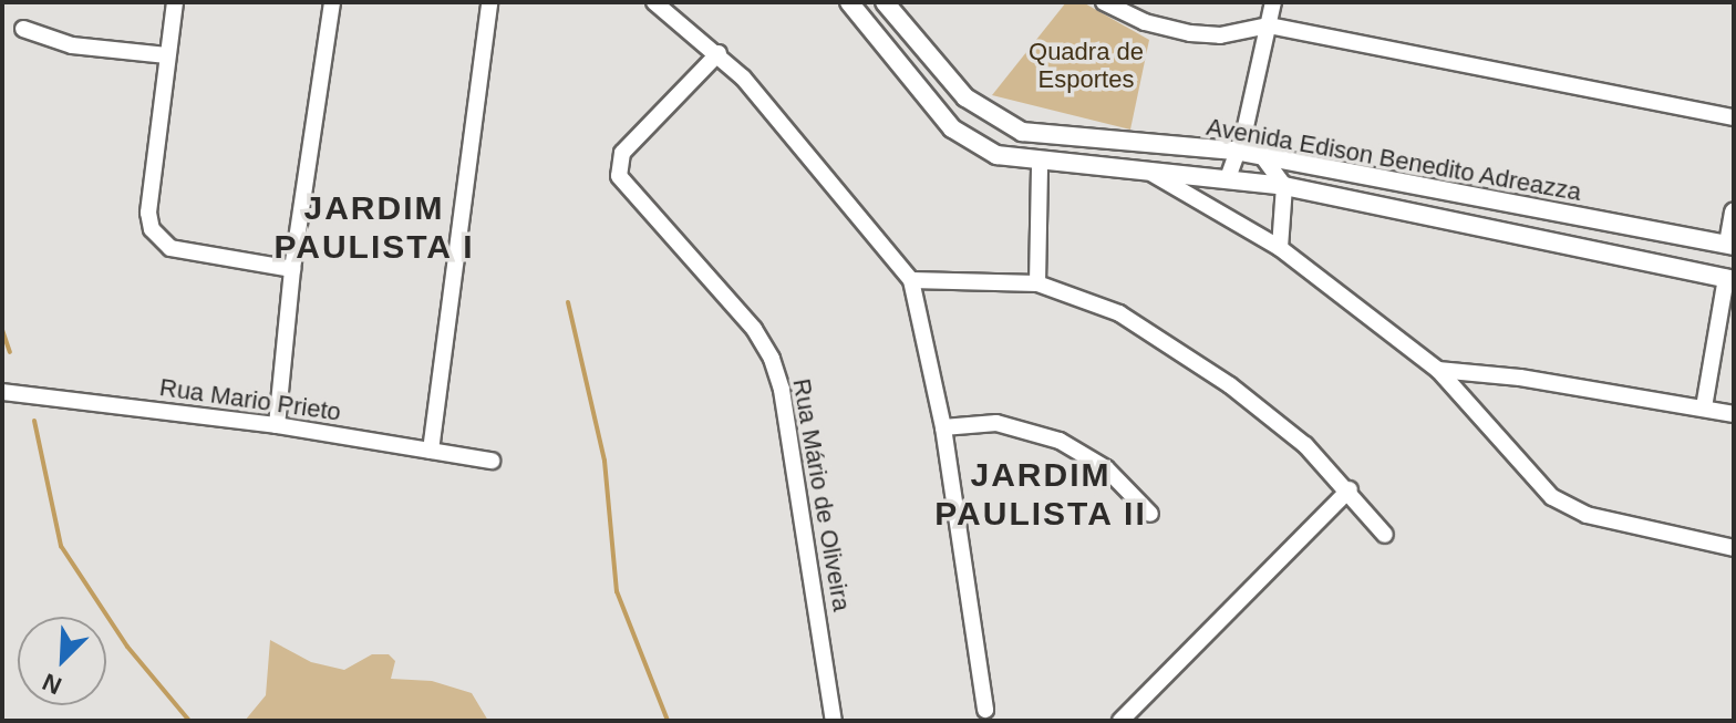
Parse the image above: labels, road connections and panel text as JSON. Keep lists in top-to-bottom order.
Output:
{
  "streets": {
    "street": ["Avenida Edison Benedito Adreazza", "Rua Mario Prieto", "Rua Mário de Oliveira"]
  },
  "districts": ["JARDIM PAULISTA I", "JARDIM PAULISTA II"],
  "parks": ["Quadra de Esportes"],
  "north": "bottom left"
}
